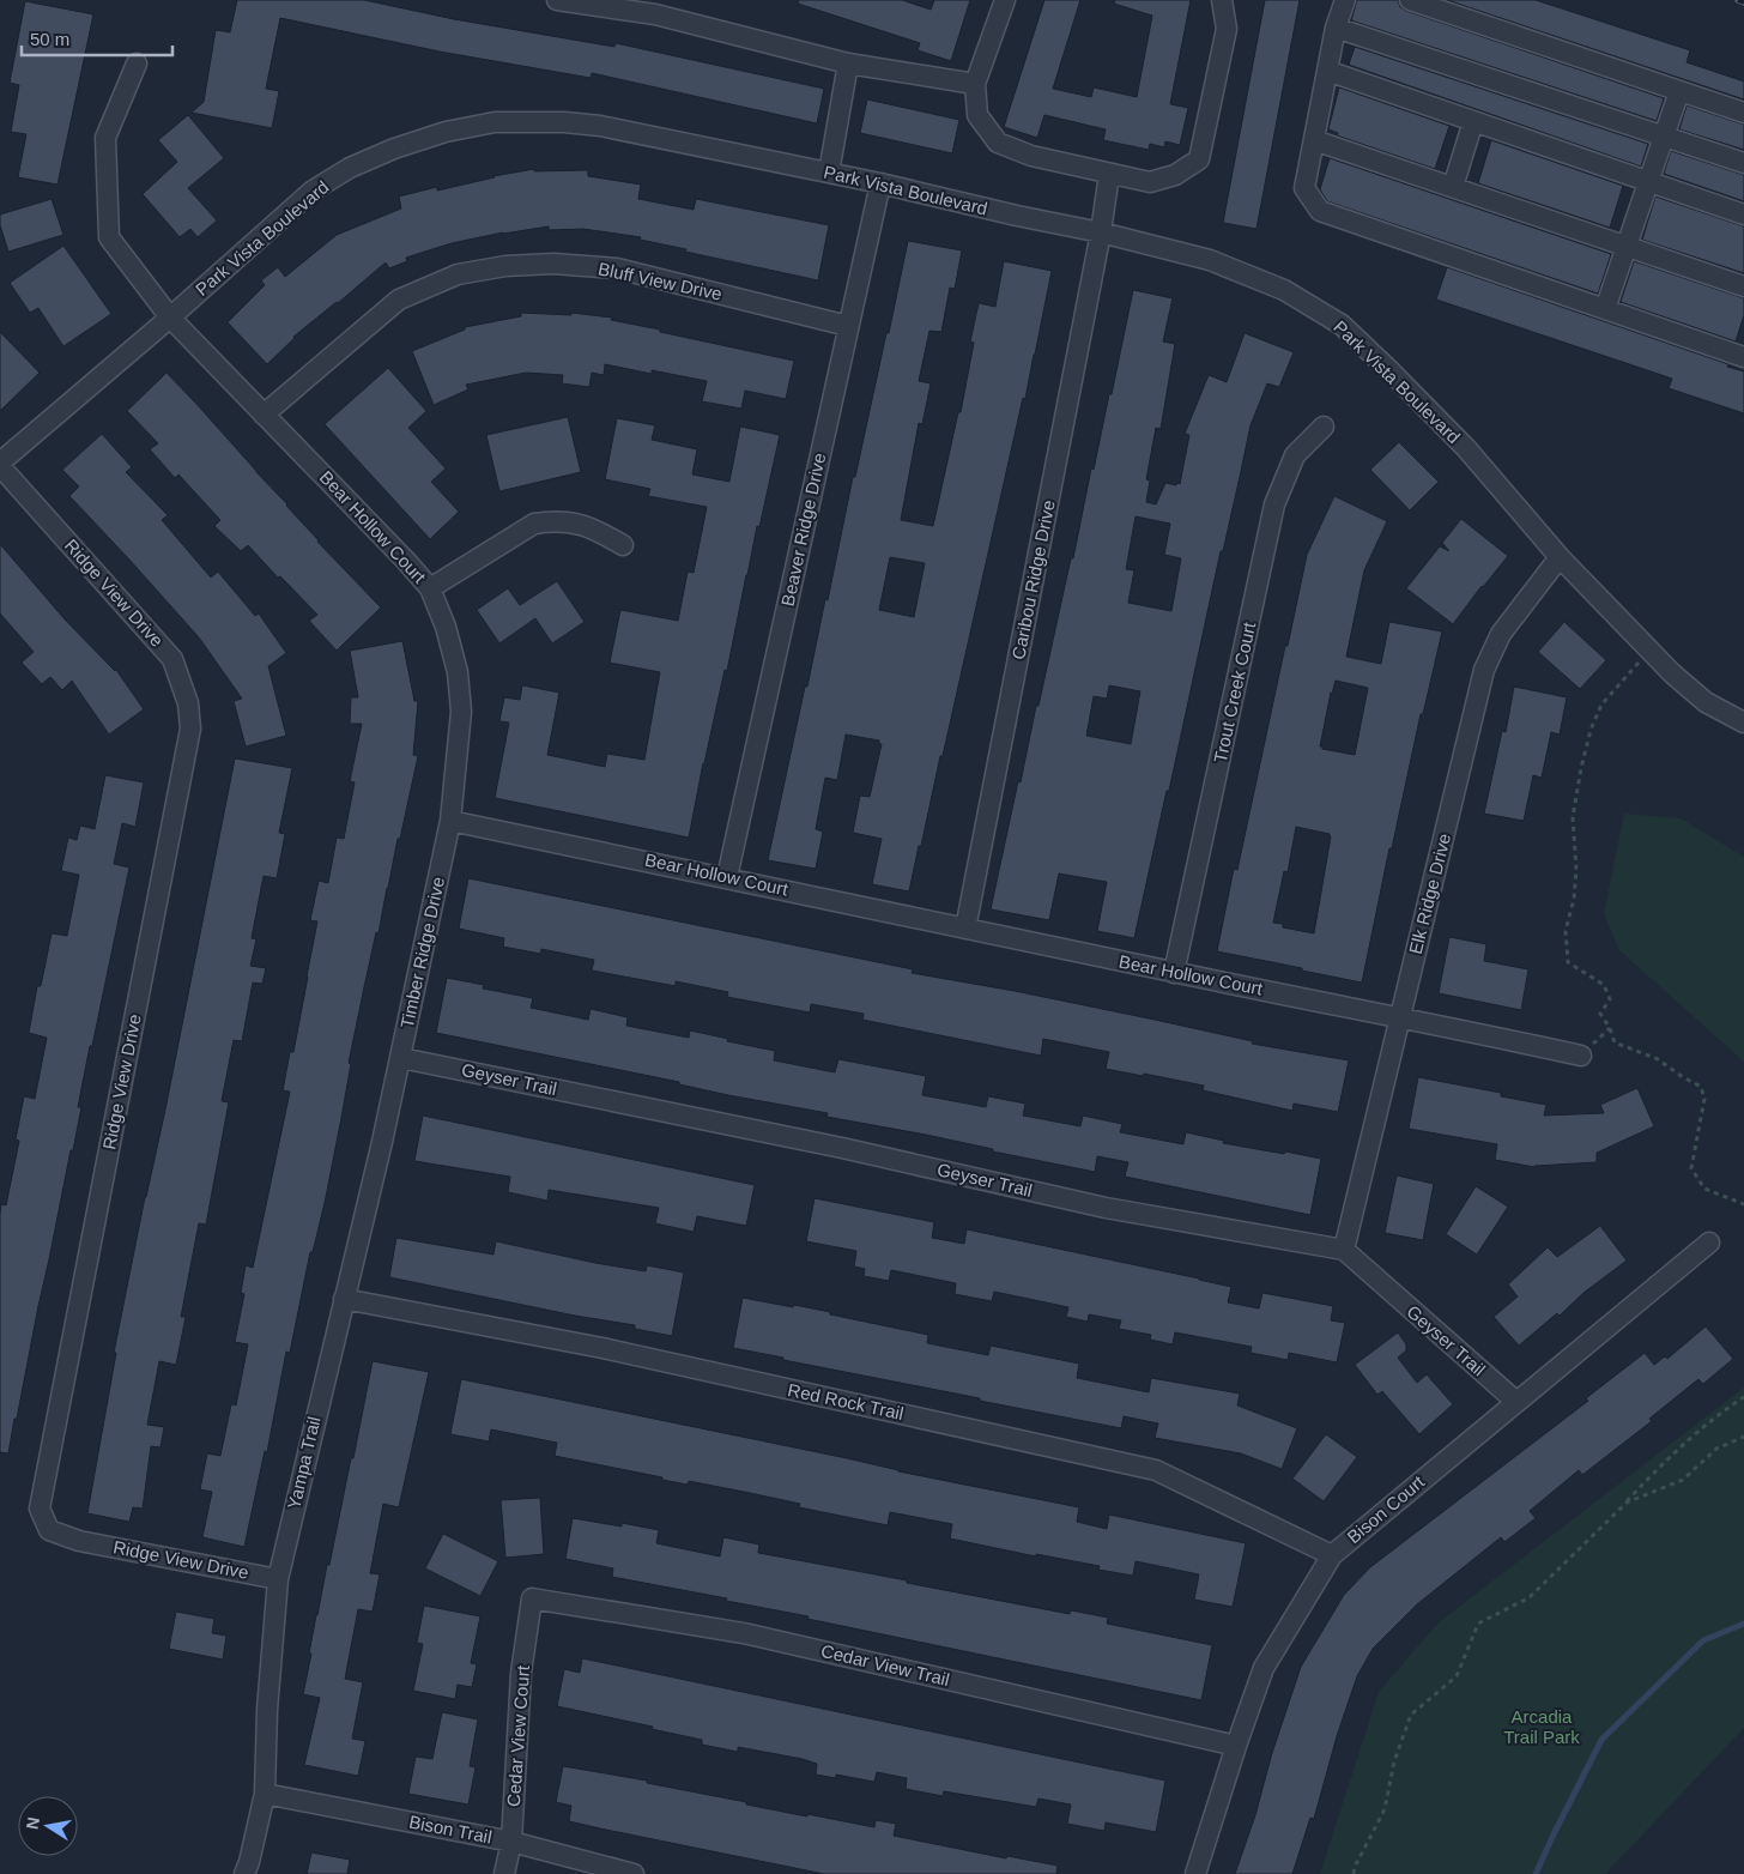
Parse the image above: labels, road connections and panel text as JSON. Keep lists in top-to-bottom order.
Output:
{
  "streets": {
    "street": [
      "Park Vista Boulevard",
      "Bluff View Drive",
      "Bear Hollow Court",
      "Beaver Ridge Drive",
      "Caribou Ridge Drive",
      "Ridge View Drive",
      "Trout Creek Court",
      "Elk Ridge Drive",
      "Timber Ridge Drive",
      "Geyser Trail",
      "Red Rock Trail",
      "Yampa Trail",
      "Bison Court",
      "Cedar View Trail",
      "Cedar View Court",
      "Bison Trail"
    ]
  },
  "crossings": [
    ["Park Vista Boulevard", "Bear Hollow Court"],
    ["Park Vista Boulevard", "Beaver Ridge Drive"],
    ["Park Vista Boulevard", "Caribou Ridge Drive"],
    ["Park Vista Boulevard", "Ridge View Drive"],
    ["Park Vista Boulevard", "Elk Ridge Drive"],
    ["Bluff View Drive", "Bear Hollow Court"],
    ["Bluff View Drive", "Beaver Ridge Drive"],
    ["Bear Hollow Court", "Beaver Ridge Drive"],
    ["Bear Hollow Court", "Caribou Ridge Drive"],
    ["Bear Hollow Court", "Trout Creek Court"],
    ["Bear Hollow Court", "Elk Ridge Drive"],
    ["Bear Hollow Court", "Timber Ridge Drive"],
    ["Ridge View Drive", "Yampa Trail"],
    ["Elk Ridge Drive", "Geyser Trail"],
    ["Timber Ridge Drive", "Geyser Trail"],
    ["Timber Ridge Drive", "Yampa Trail"],
    ["Geyser Trail", "Yampa Trail"],
    ["Geyser Trail", "Bison Court"],
    ["Red Rock Trail", "Yampa Trail"],
    ["Red Rock Trail", "Bison Court"],
    ["Yampa Trail", "Bison Trail"],
    ["Bison Court", "Cedar View Trail"],
    ["Cedar View Trail", "Cedar View Court"],
    ["Cedar View Court", "Bison Trail"]
  ],
  "parks": ["Arcadia Trail Park"],
  "scale_bar": "50 m",
  "north": "left"
}
